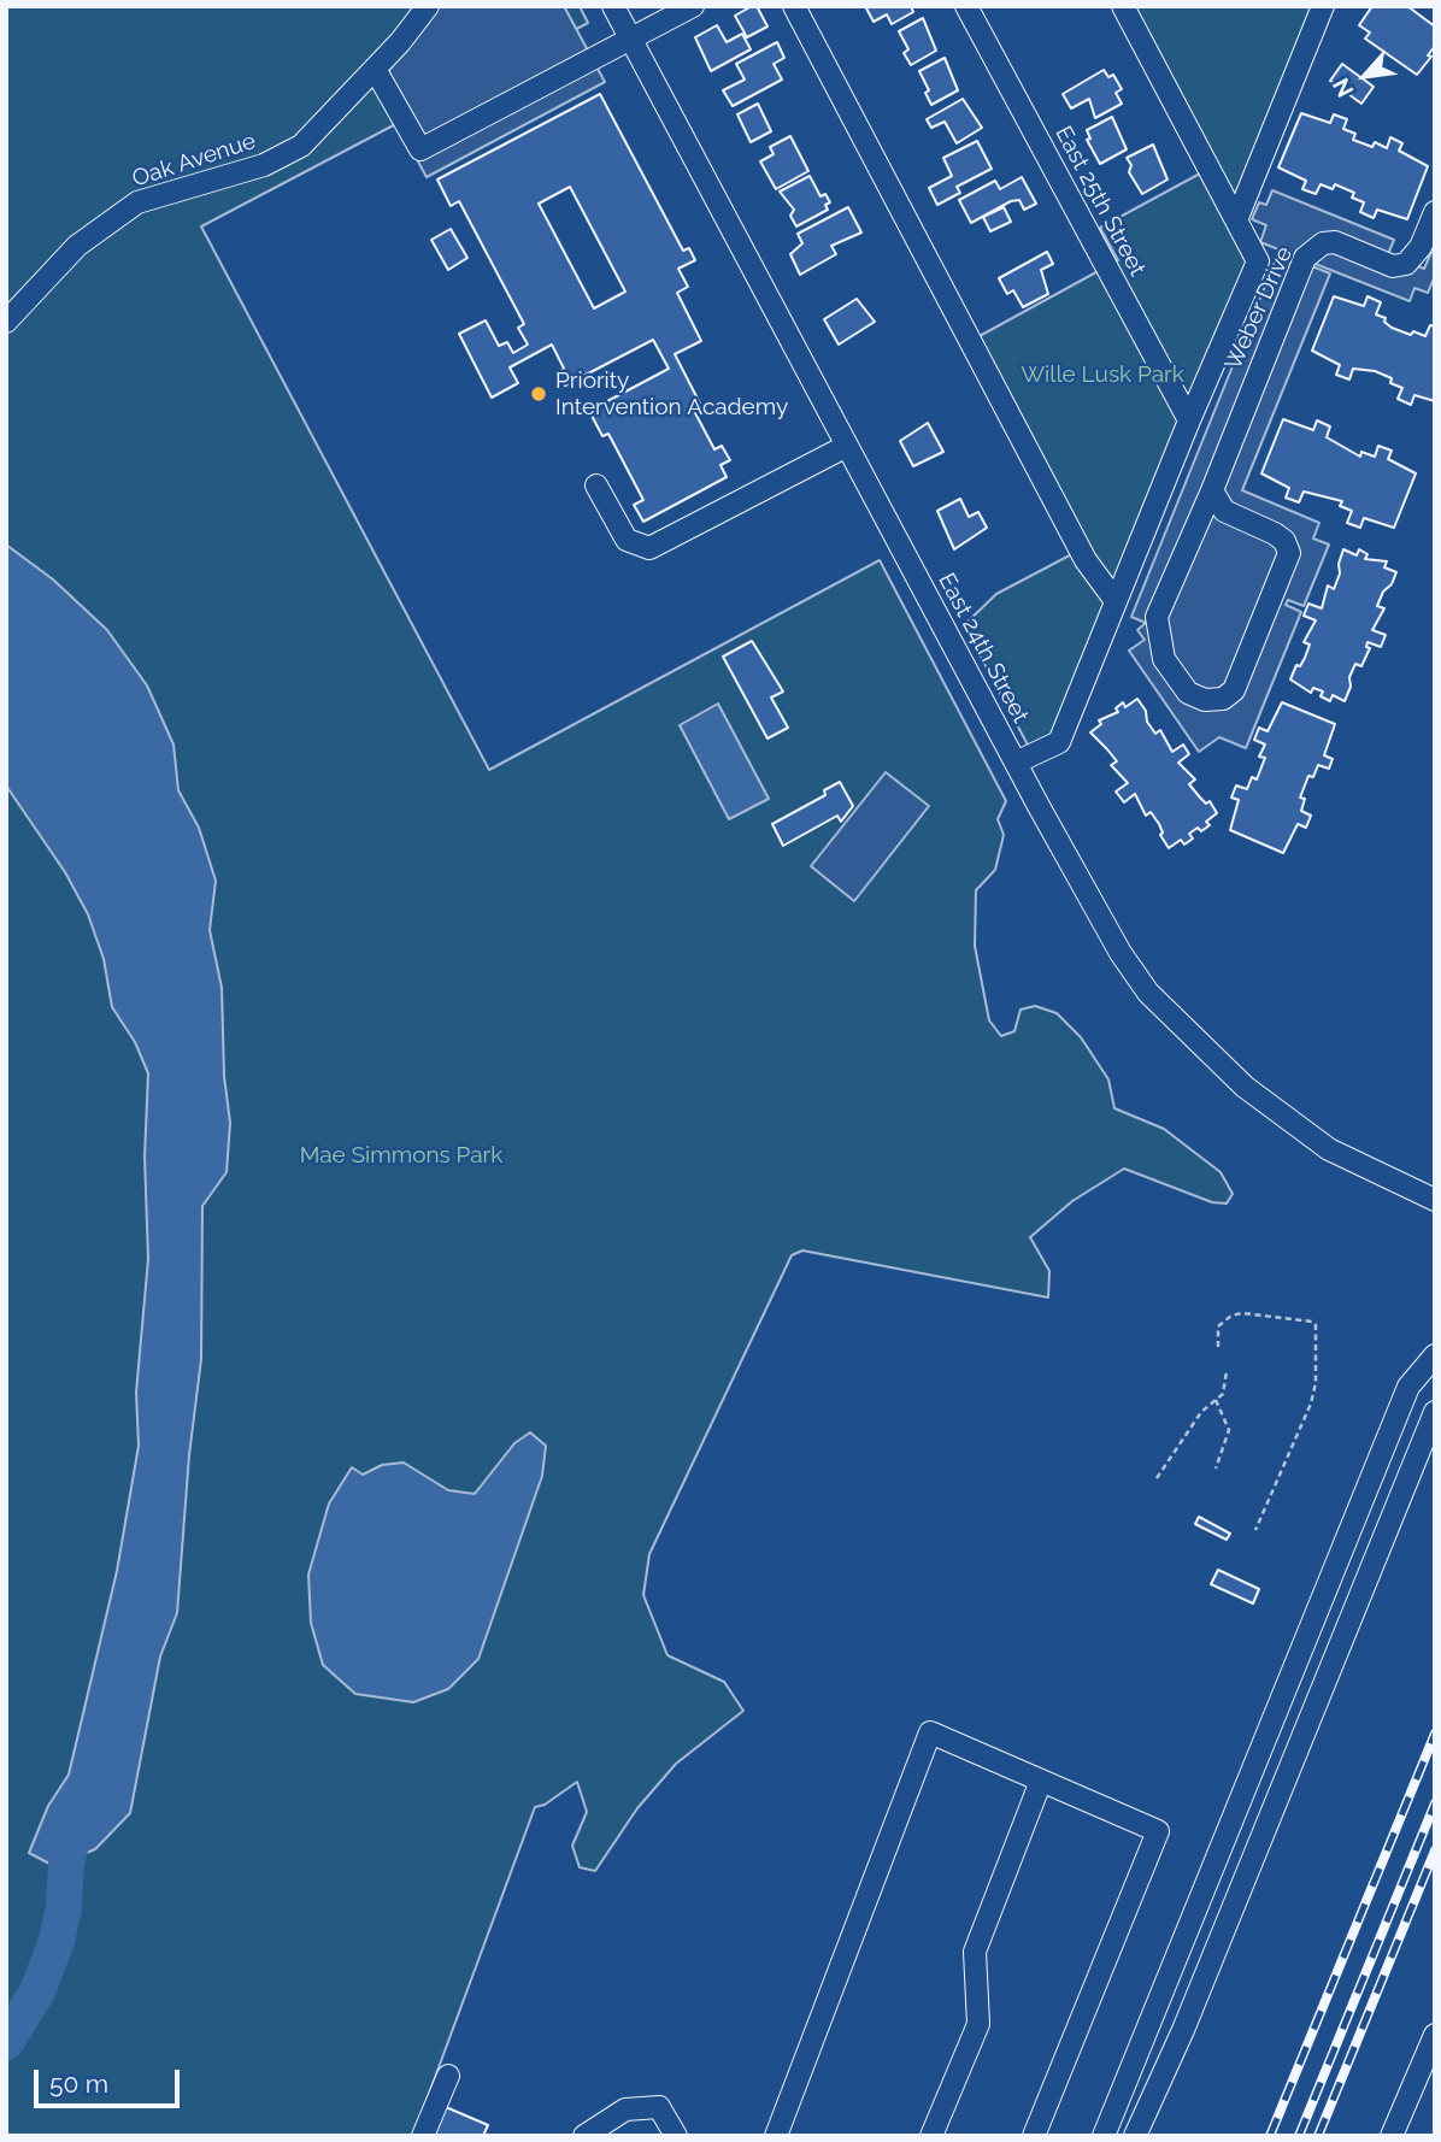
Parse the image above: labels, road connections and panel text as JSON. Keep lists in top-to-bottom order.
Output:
{
  "streets": {
    "street": [
      "Oak Avenue",
      "East 25th Street",
      "Weber Drive",
      "East 24th Street"
    ]
  },
  "parks": ["Wille Lusk Park", "Mae Simmons Park"],
  "places": ["Priority Intervention Academy"],
  "scale_bar": "50 m",
  "north": "bottom left"
}
